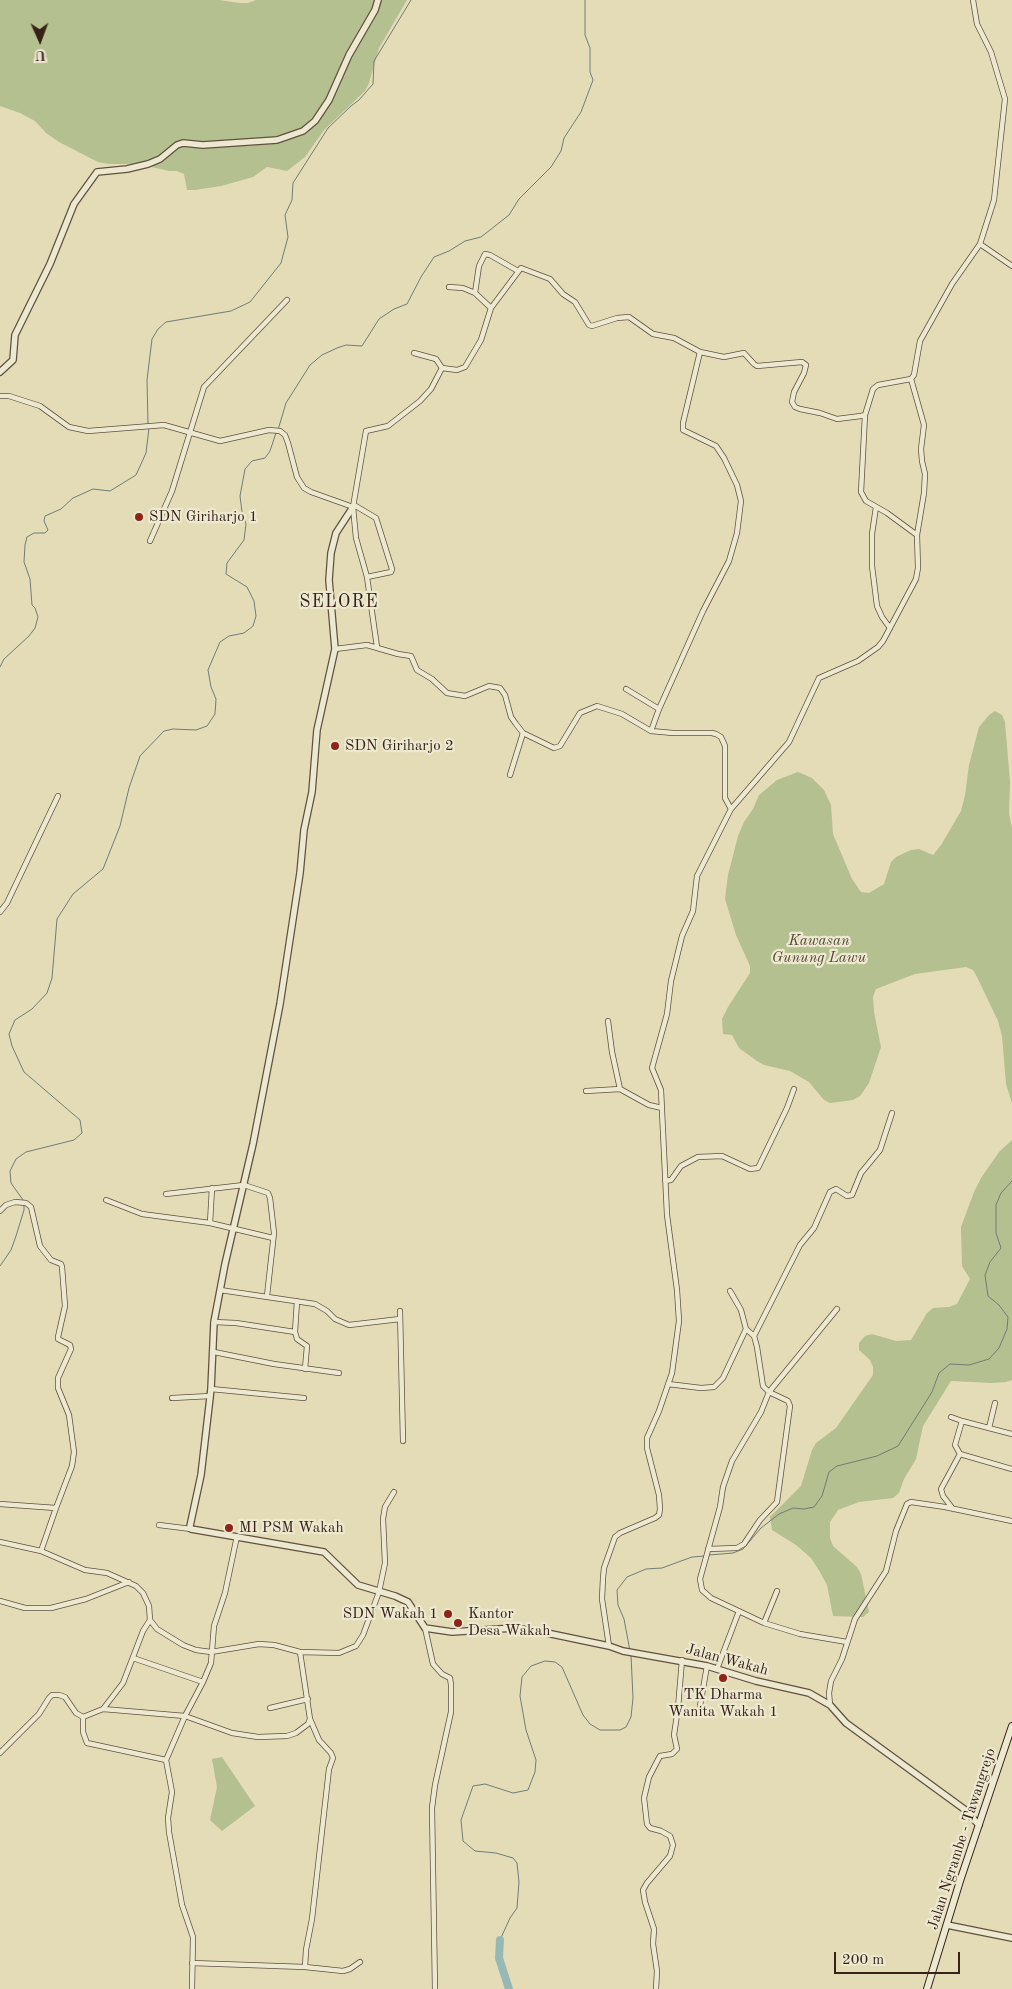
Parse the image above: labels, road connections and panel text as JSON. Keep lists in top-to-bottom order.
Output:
{
  "streets": {
    "main road": ["Jalan Ngrambe - Tawangrejo"],
    "street": ["Jalan Wakah"]
  },
  "crossings": [
    ["Jalan Wakah", "Jalan Ngrambe - Tawangrejo"]
  ],
  "districts": ["SELORE"],
  "parks": ["Kawasan Gunung Lawu"],
  "places": [
    "SDN Giriharjo 1",
    "SDN Giriharjo 2",
    "MI PSM Wakah",
    "SDN Wakah 1",
    "Kantor Desa Wakah",
    "TK Dharma Wanita Wakah 1"
  ],
  "scale_bar": "200 m",
  "north": "bottom"
}
